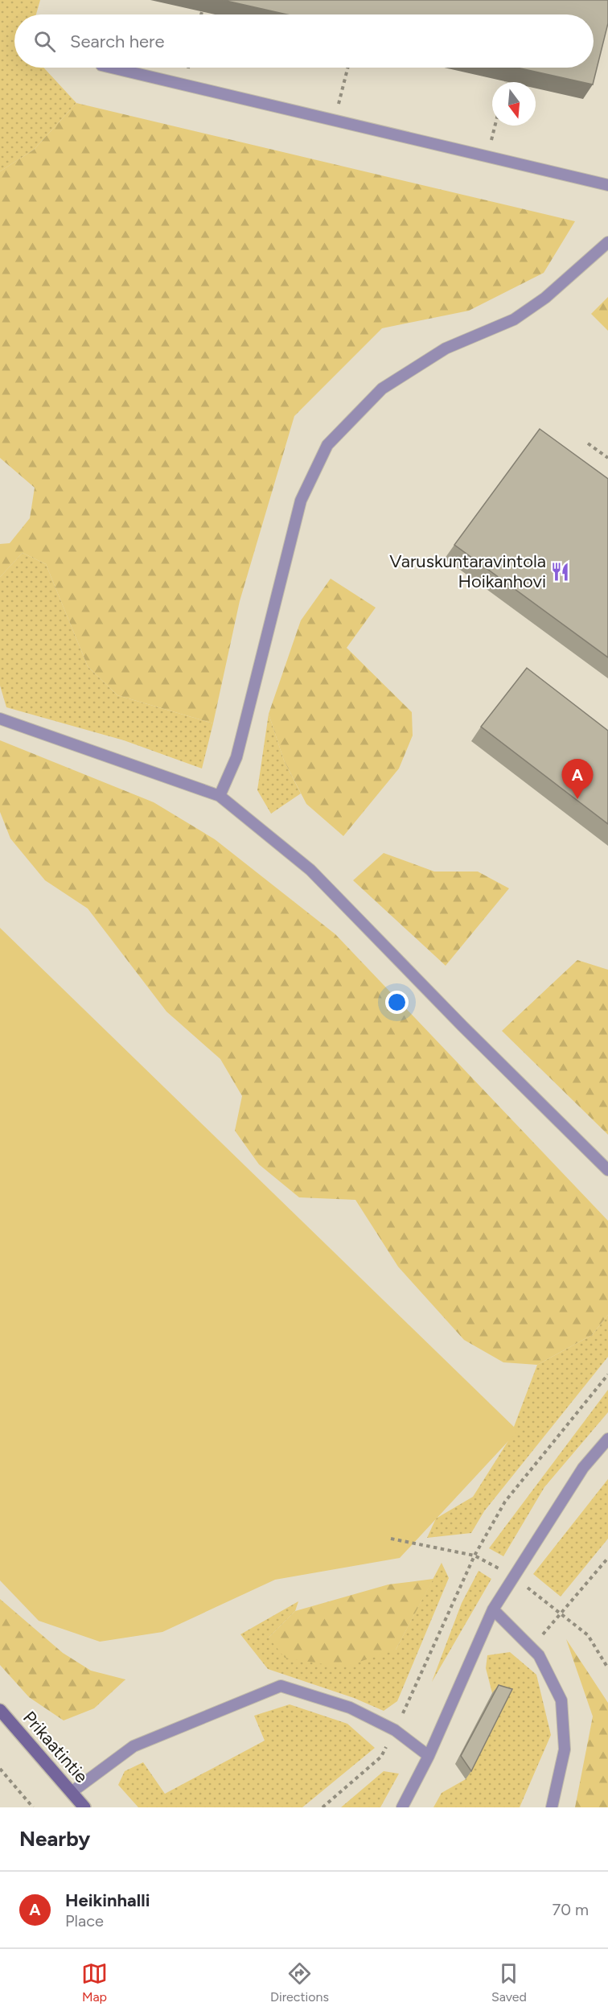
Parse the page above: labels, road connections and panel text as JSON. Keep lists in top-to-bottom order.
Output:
{
  "streets": {
    "street": ["Prikaatintie"]
  },
  "places": {
    "restaurant": ["Varuskuntaravintola Hoikanhovi"]
  },
  "north": "bottom",
  "page": {
    "search": "Search here",
    "pins": "A",
    "heading": "Nearby",
    "list": [
      {
        "mark": "A",
        "name": "Heikinhalli",
        "note": "Place",
        "value": "70 m"
      }
    ],
    "nav": ["Map", "Directions", "Saved"]
  }
}
